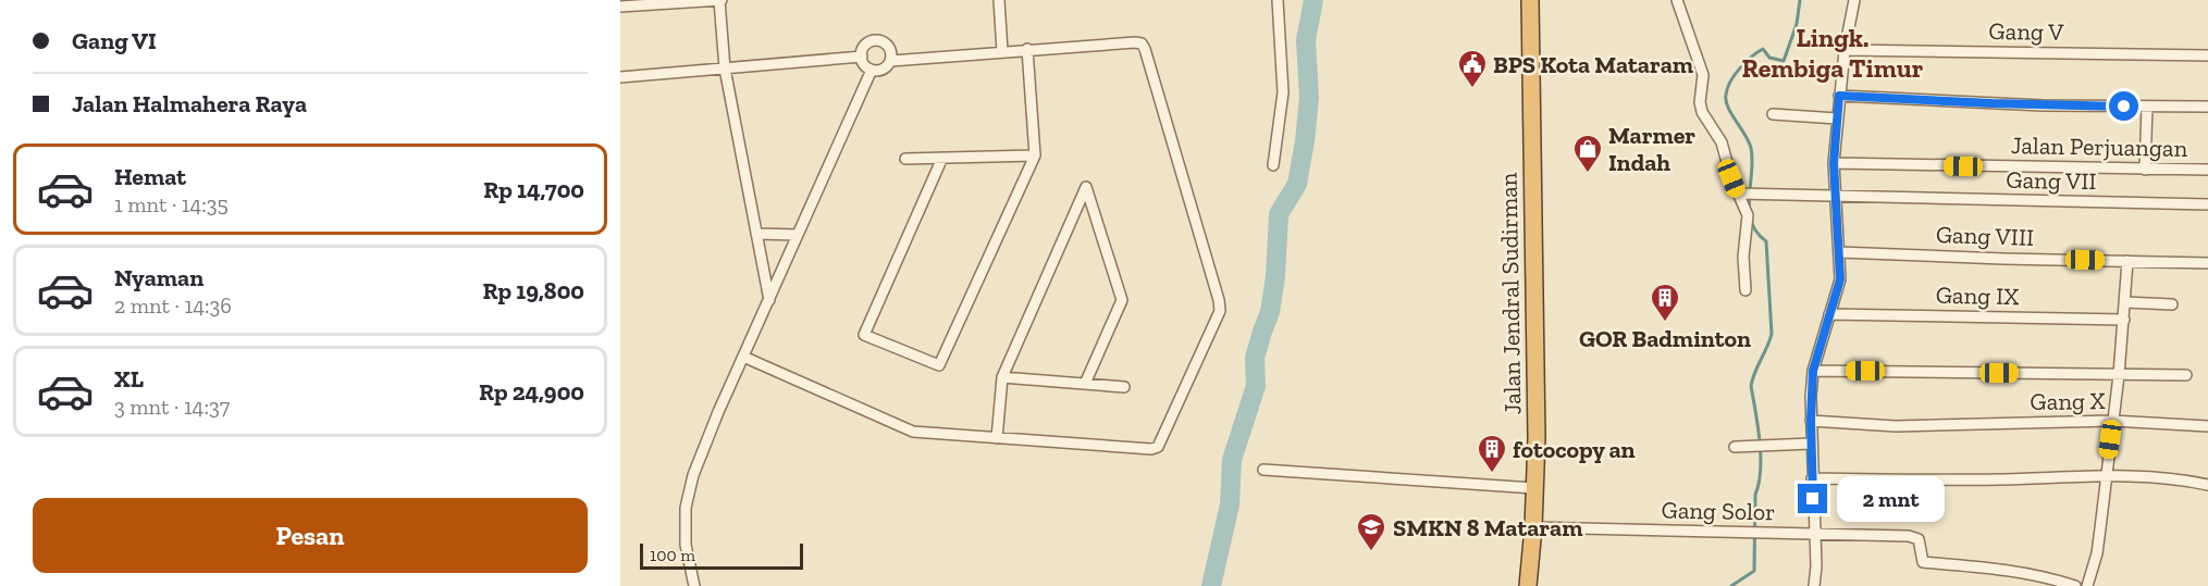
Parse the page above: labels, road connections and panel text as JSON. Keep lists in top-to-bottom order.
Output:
{
  "streets": {
    "highway": ["Jalan Jendral Sudirman"],
    "street": [
      "Gang V",
      "Jalan Perjuangan",
      "Gang VII",
      "Gang VIII",
      "Gang IX",
      "Gang X",
      "Gang Solor"
    ]
  },
  "crossings": [
    ["Jalan Jendral Sudirman", "Gang Solor"]
  ],
  "districts": ["Lingk. Rembiga Timur"],
  "places": {
    "public building": ["BPS Kota Mataram"],
    "shop": ["Marmer Indah"],
    "building": ["GOR Badminton", "fotocopy an"],
    "school or university": ["SMKN 8 Mataram"]
  },
  "scale_bar": "100 m",
  "page": {
    "banner": ["Gang VI", "Jalan Halmahera Raya"],
    "list": [
      {
        "name": "Hemat",
        "note": "1 mnt · 14:35",
        "value": "Rp 14,700"
      },
      {
        "name": "Nyaman",
        "note": "2 mnt · 14:36",
        "value": "Rp 19,800"
      },
      {
        "name": "XL",
        "note": "3 mnt · 14:37",
        "value": "Rp 24,900"
      }
    ],
    "bubble": "2 mnt",
    "buttons": "Pesan",
    "scale": "100 m"
  }
}
